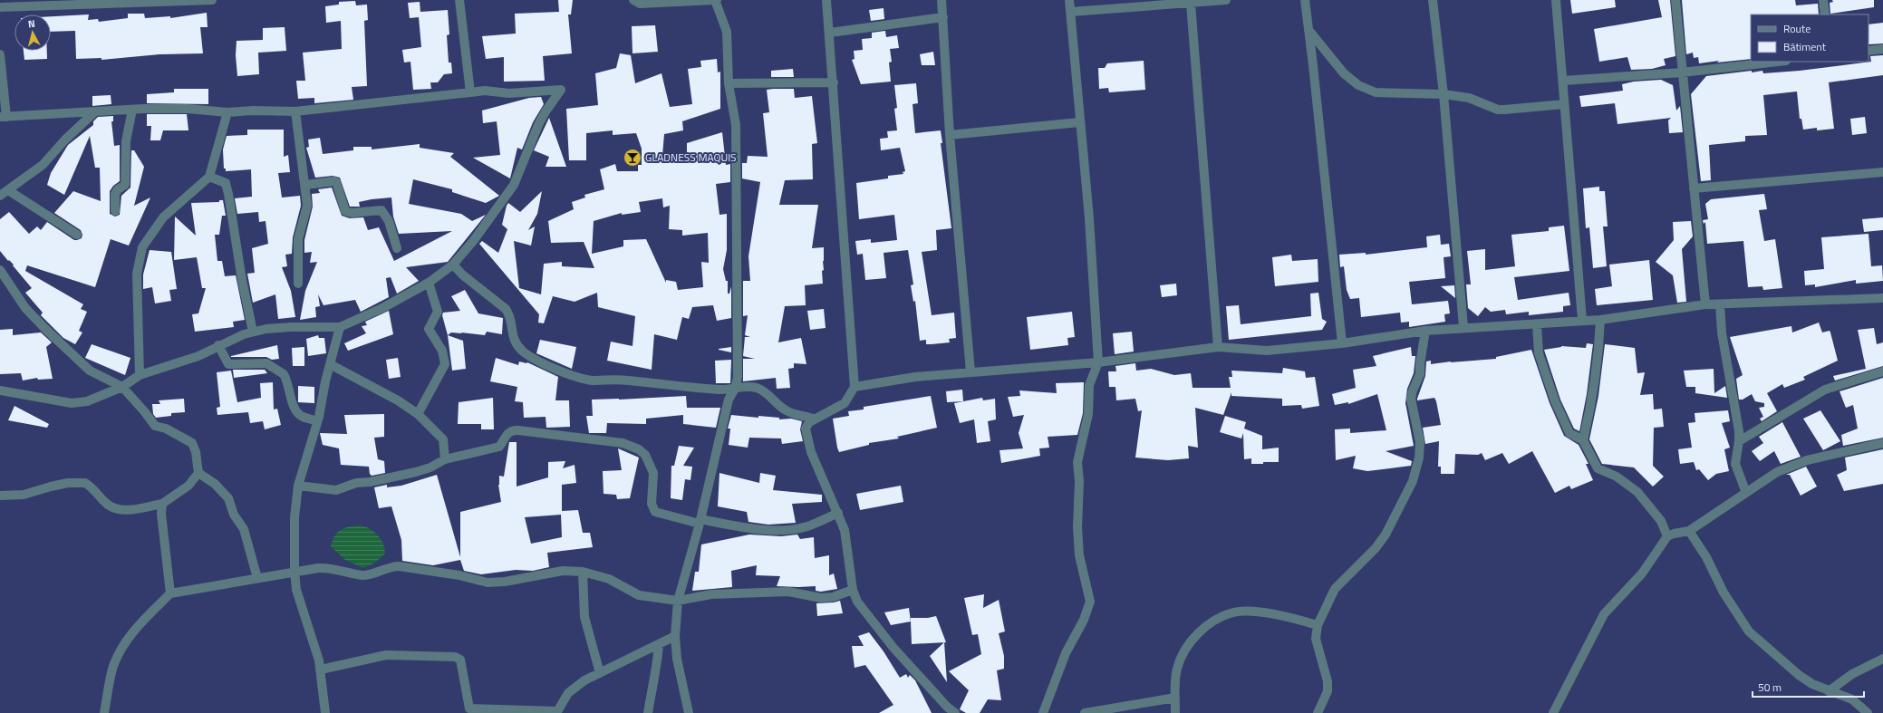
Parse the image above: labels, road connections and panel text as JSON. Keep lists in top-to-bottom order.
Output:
{
  "places": {
    "bar": ["GLADNESS MAQUIS"]
  },
  "legend": ["Route", "Bâtiment"],
  "scale_bar": "50 m",
  "north": "top"
}
